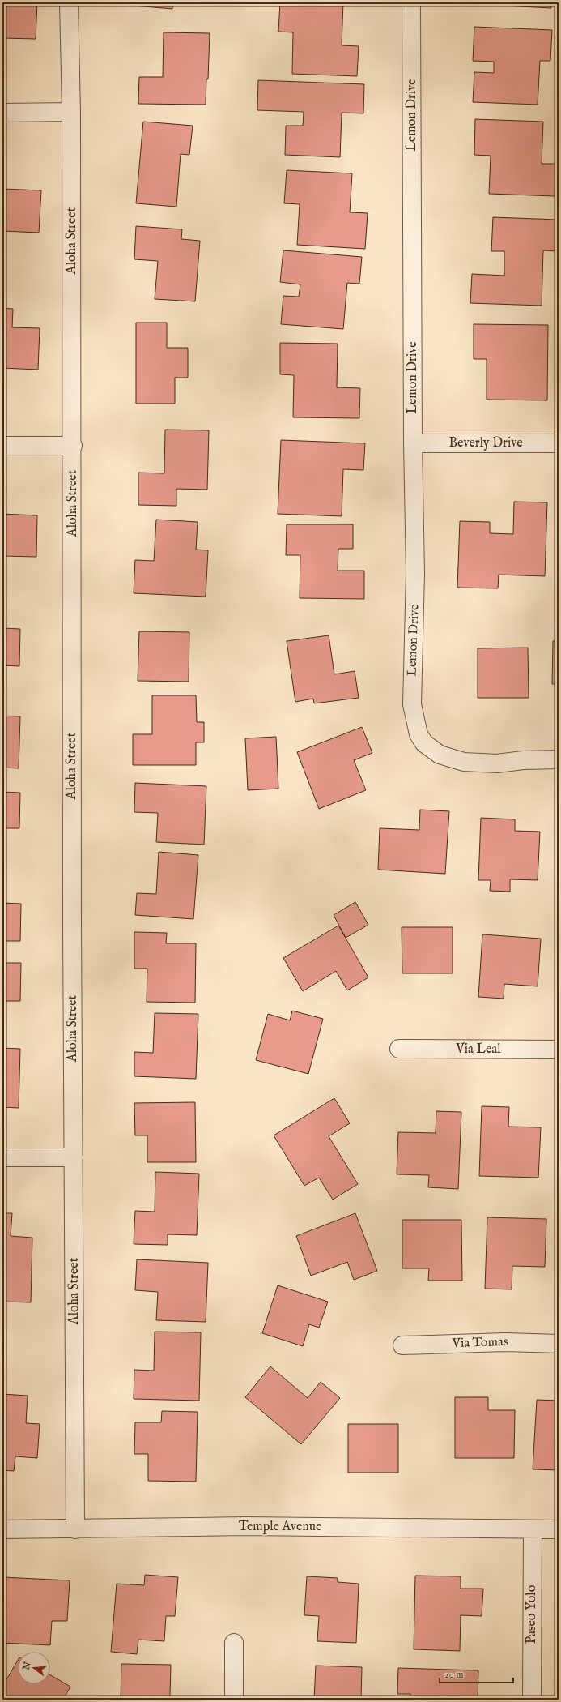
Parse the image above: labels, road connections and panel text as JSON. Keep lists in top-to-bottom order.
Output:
{
  "streets": {
    "street": [
      "Lemon Drive",
      "Aloha Street",
      "Beverly Drive",
      "Via Leal",
      "Via Tomas",
      "Temple Avenue",
      "Paseo Yolo"
    ]
  },
  "crossings": [
    ["Lemon Drive", "Beverly Drive"],
    ["Aloha Street", "Temple Avenue"],
    ["Temple Avenue", "Paseo Yolo"]
  ],
  "scale_bar": "20 m",
  "north": "left"
}
